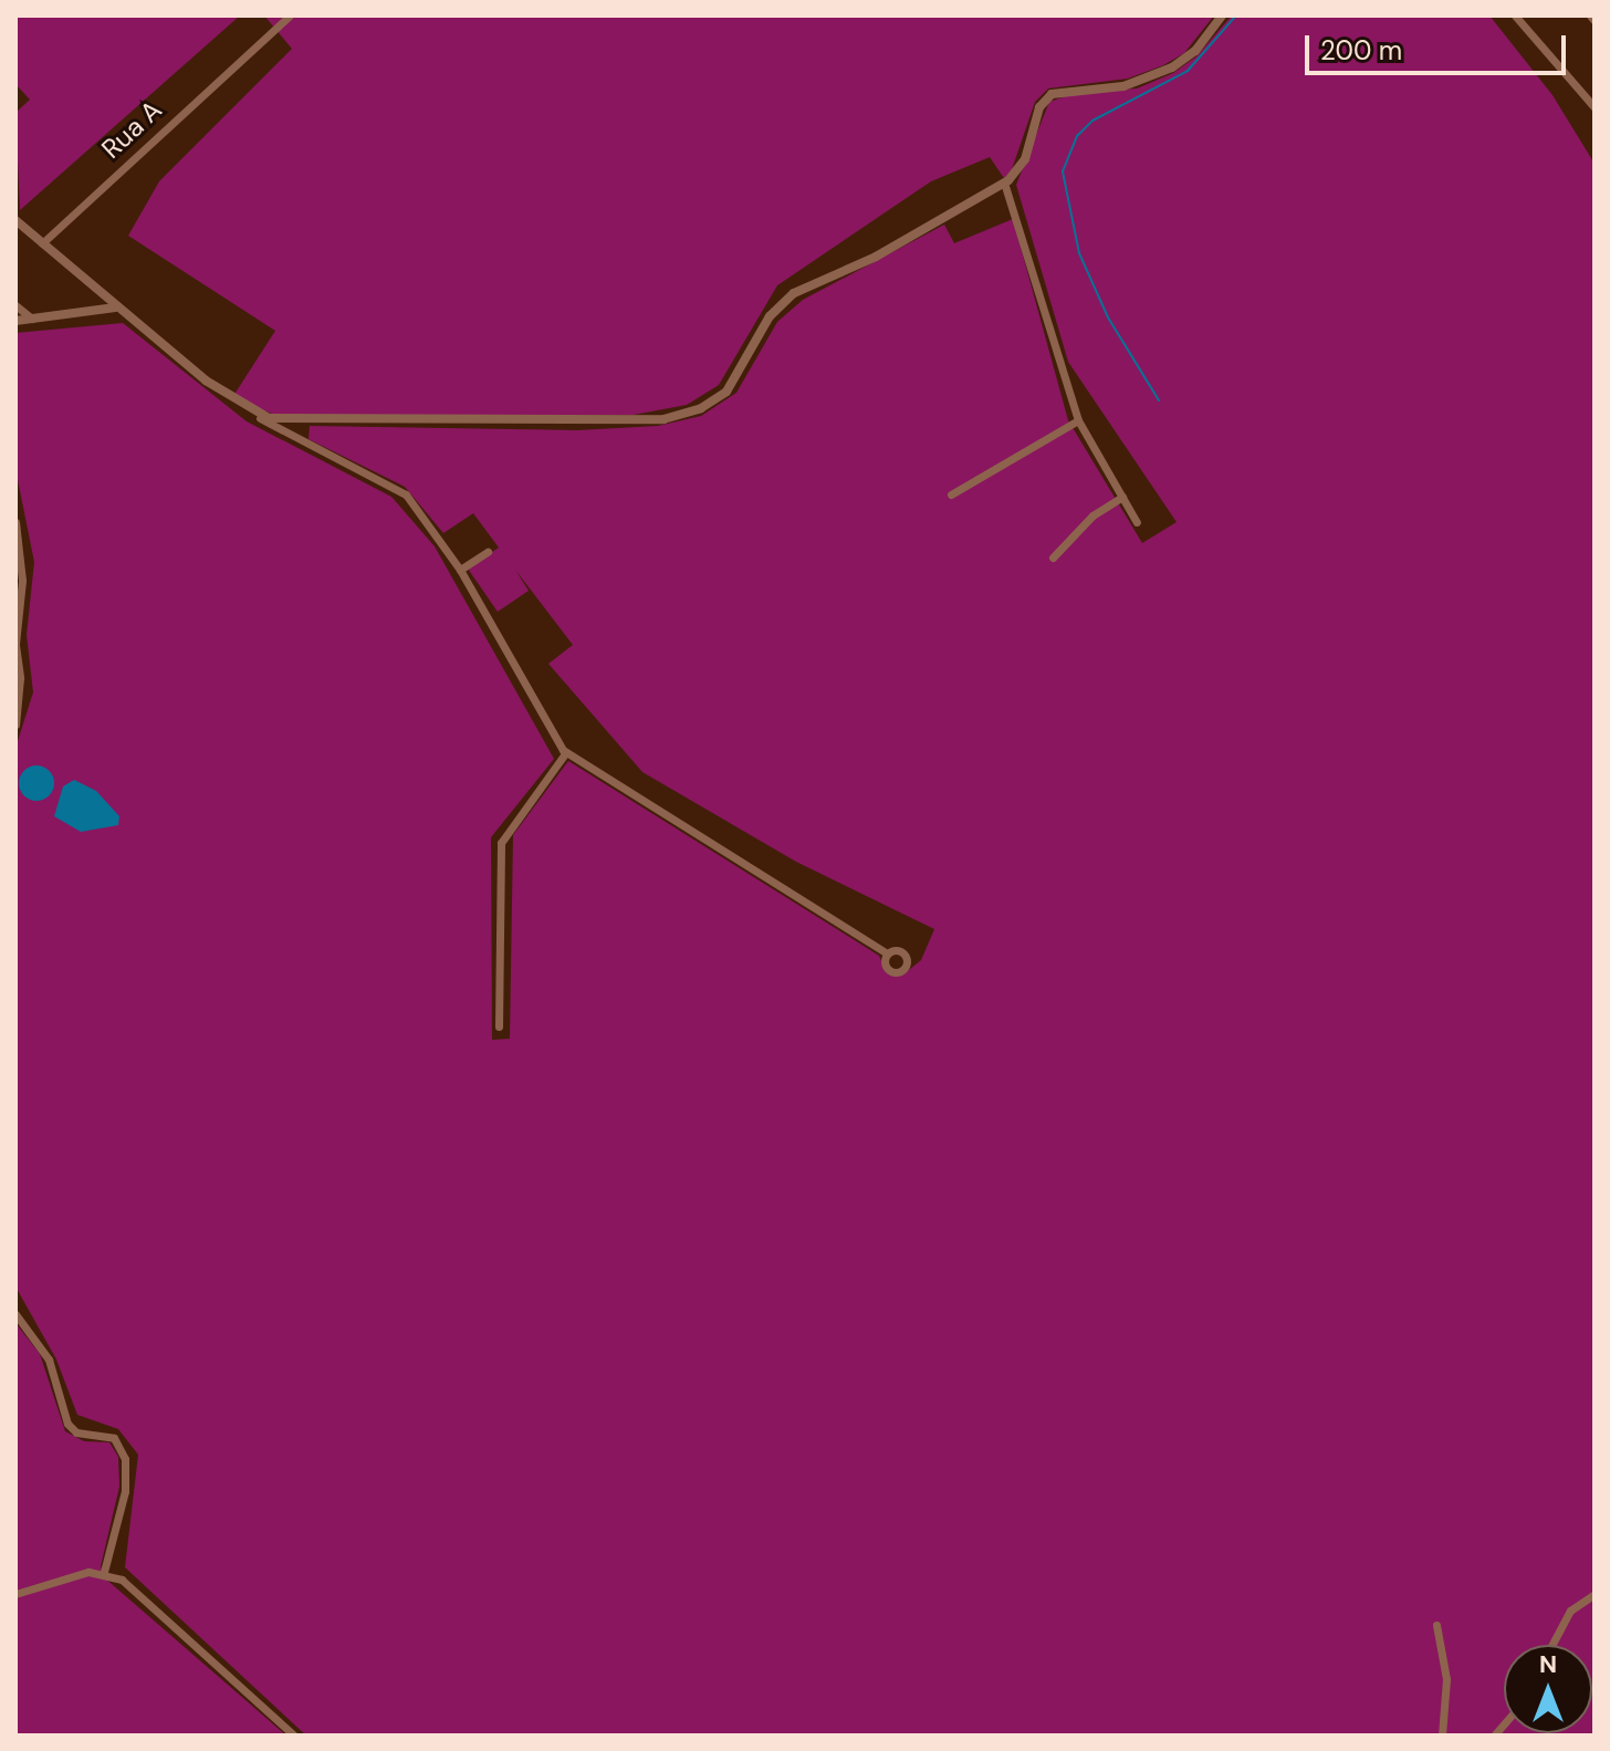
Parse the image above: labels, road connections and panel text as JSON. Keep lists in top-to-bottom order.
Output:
{
  "streets": {
    "street": ["Rua A"]
  },
  "scale_bar": "200 m",
  "north": "top"
}
